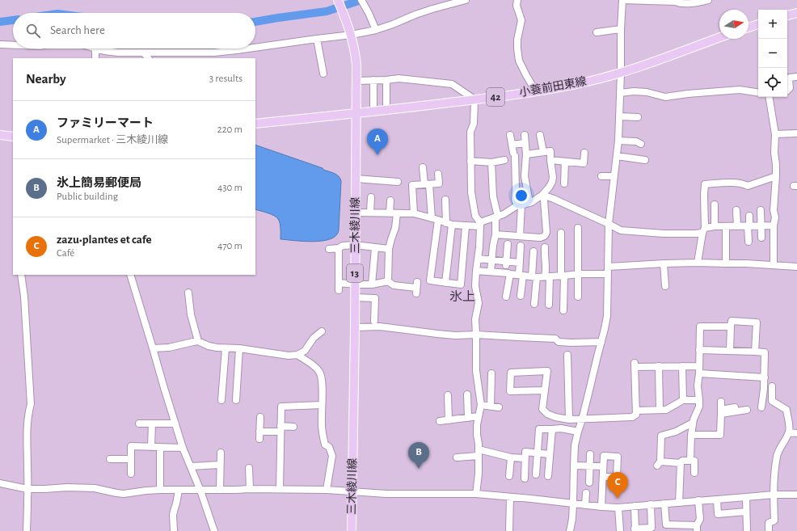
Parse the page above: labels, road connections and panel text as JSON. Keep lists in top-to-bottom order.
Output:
{
  "streets": {
    "main road": [
      "小蓑前田東線",
      "42",
      "三木綾川線",
      "13"
    ]
  },
  "crossings": [
    ["小蓑前田東線", "三木綾川線"]
  ],
  "districts": ["氷上"],
  "north": "right",
  "page": {
    "map_buttons": ["+", "−"],
    "search": "Search here",
    "heading": ["Nearby", "3 results"],
    "list": [
      {
        "mark": "A",
        "name": "ファミリーマート",
        "note": "Supermarket · 三木綾川線",
        "value": "220 m"
      },
      {
        "mark": "B",
        "name": "氷上簡易郵便局",
        "note": "Public building",
        "value": "430 m"
      },
      {
        "mark": "C",
        "name": "zazu•plantes et cafe",
        "note": "Café",
        "value": "470 m"
      }
    ],
    "pins": ["A", "B", "C"]
  }
}
